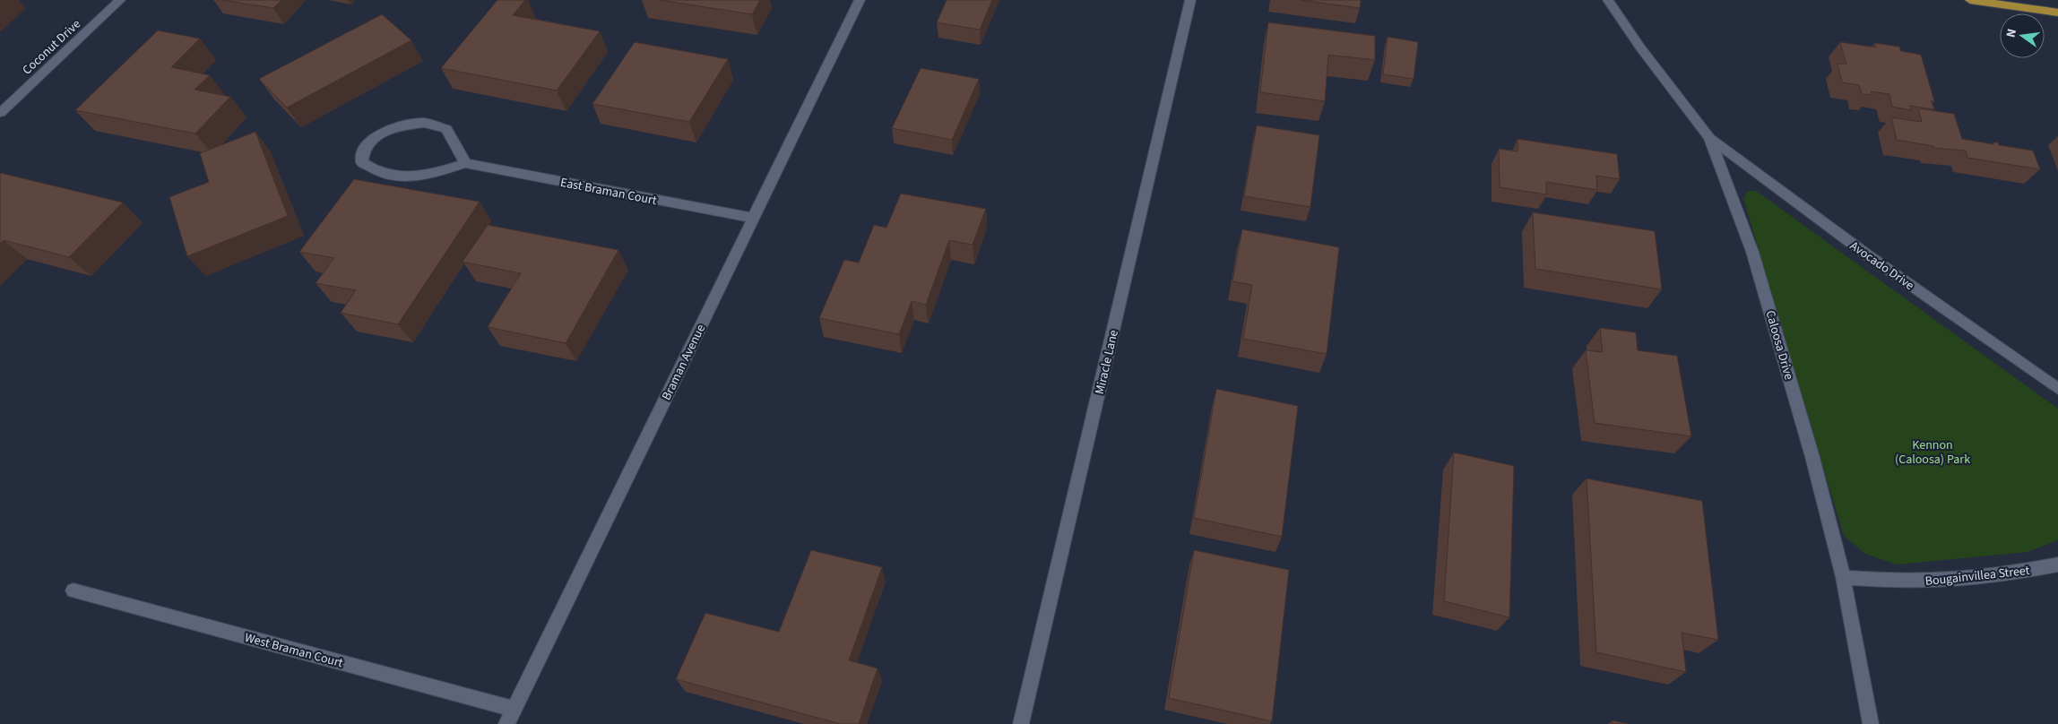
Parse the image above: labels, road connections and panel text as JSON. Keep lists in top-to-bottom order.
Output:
{
  "streets": {
    "street": [
      "Coconut Drive",
      "East Braman Court",
      "Avocado Drive",
      "Caloosa Drive",
      "Braman Avenue",
      "Miracle Lane",
      "Bougainvillea Street",
      "West Braman Court"
    ]
  },
  "crossings": [
    ["East Braman Court", "Braman Avenue"],
    ["Avocado Drive", "Caloosa Drive"],
    ["Caloosa Drive", "Bougainvillea Street"],
    ["Braman Avenue", "West Braman Court"]
  ],
  "parks": ["Kennon (Caloosa) Park"],
  "north": "left"
}
